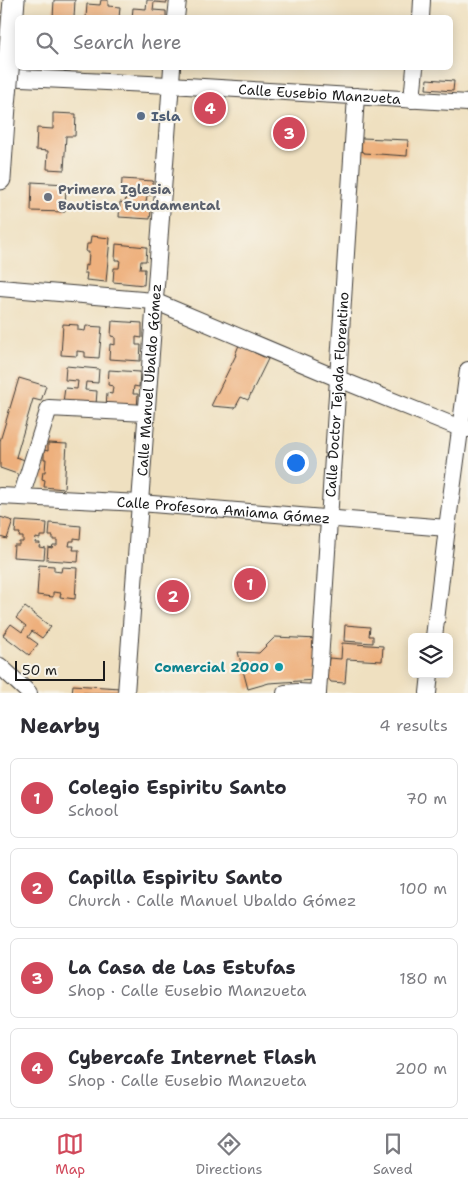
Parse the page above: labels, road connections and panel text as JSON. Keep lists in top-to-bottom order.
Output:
{
  "streets": {
    "street": [
      "Calle Eusebio Manzueta",
      "Calle Manuel Ubaldo Gómez",
      "Calle Doctor Tejada Florentino",
      "Calle Profesora Amiama Gómez"
    ]
  },
  "crossings": [
    ["Calle Eusebio Manzueta", "Calle Manuel Ubaldo Gómez"],
    ["Calle Eusebio Manzueta", "Calle Doctor Tejada Florentino"],
    ["Calle Manuel Ubaldo Gómez", "Calle Profesora Amiama Gómez"],
    ["Calle Doctor Tejada Florentino", "Calle Profesora Amiama Gómez"]
  ],
  "places": ["Isla", "Primera Iglesia Bautista Fundamental", "Comercial 2000"],
  "scale_bar": "50 m",
  "page": {
    "search": "Search here",
    "pins": [
      "4",
      "3",
      "1",
      "2"
    ],
    "scale": "50 m",
    "heading": ["Nearby", "4 results"],
    "list": [
      {
        "mark": "1",
        "name": "Colegio Espiritu Santo",
        "note": "School",
        "value": "70 m"
      },
      {
        "mark": "2",
        "name": "Capilla Espiritu Santo",
        "note": "Church · Calle Manuel Ubaldo Gómez",
        "value": "100 m"
      },
      {
        "mark": "3",
        "name": "La Casa de Las Estufas",
        "note": "Shop · Calle Eusebio Manzueta",
        "value": "180 m"
      },
      {
        "mark": "4",
        "name": "Cybercafe Internet Flash",
        "note": "Shop · Calle Eusebio Manzueta",
        "value": "200 m"
      }
    ],
    "nav": ["Map", "Directions", "Saved"]
  }
}
